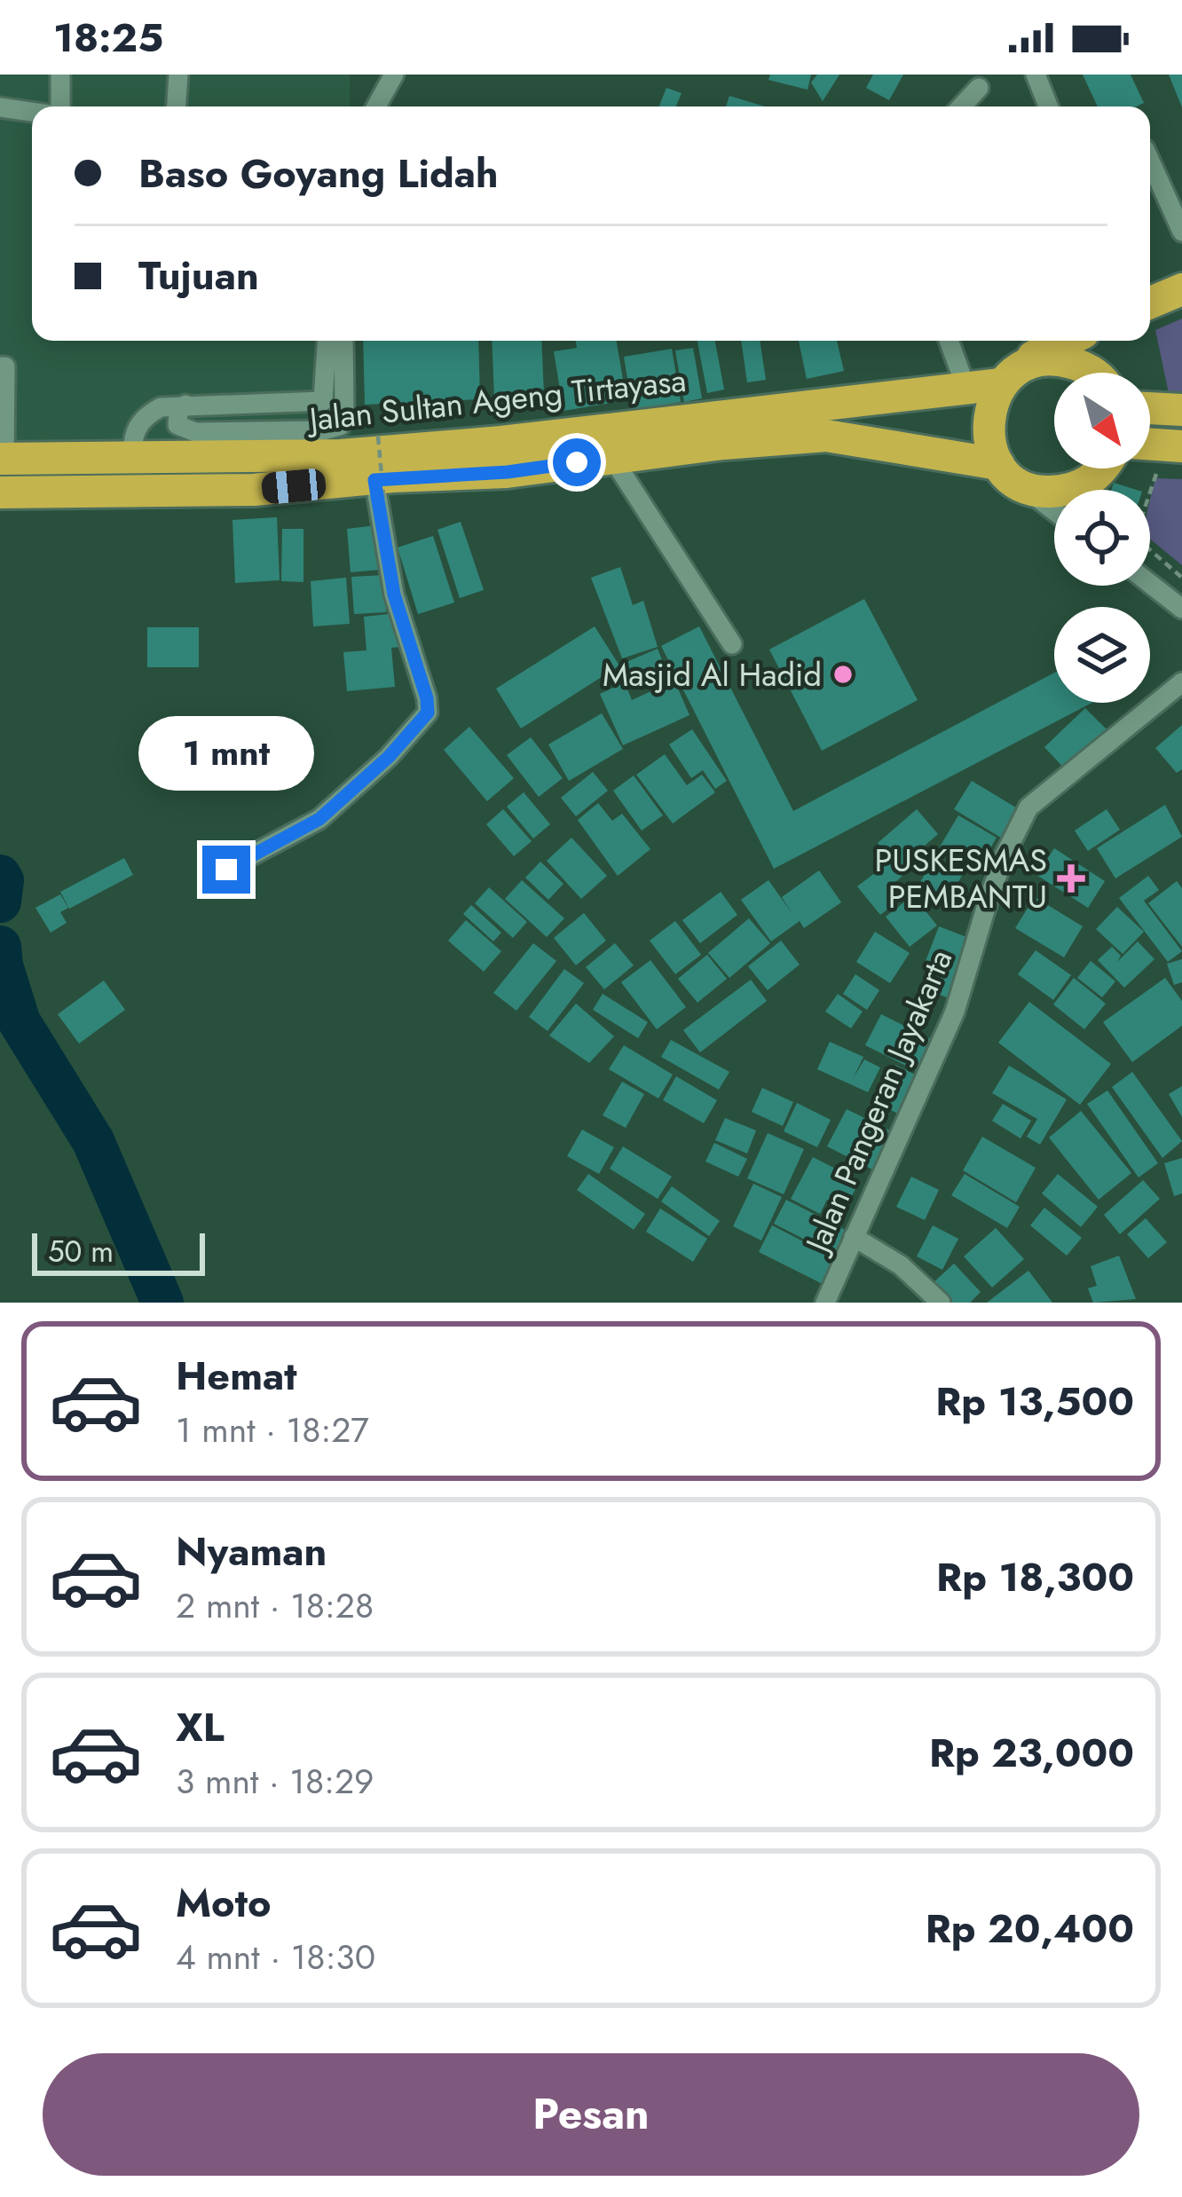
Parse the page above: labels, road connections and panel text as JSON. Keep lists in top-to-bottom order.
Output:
{
  "streets": {
    "highway": ["Jalan Sultan Ageng Tirtayasa"],
    "street": ["Jalan Pangeran Jayakarta"]
  },
  "places": {
    "other": ["Masjid Al Hadid"],
    "health": ["PUSKESMAS PEMBANTU"]
  },
  "scale_bar": "50 m",
  "north": "bottom right",
  "page": {
    "status": "18:25",
    "banner": ["Baso Goyang Lidah", "Tujuan"],
    "bubble": "1 mnt",
    "scale": "50 m",
    "list": [
      {
        "name": "Hemat",
        "note": "1 mnt · 18:27",
        "value": "Rp 13,500"
      },
      {
        "name": "Nyaman",
        "note": "2 mnt · 18:28",
        "value": "Rp 18,300"
      },
      {
        "name": "XL",
        "note": "3 mnt · 18:29",
        "value": "Rp 23,000"
      },
      {
        "name": "Moto",
        "note": "4 mnt · 18:30",
        "value": "Rp 20,400"
      }
    ],
    "buttons": "Pesan"
  }
}
